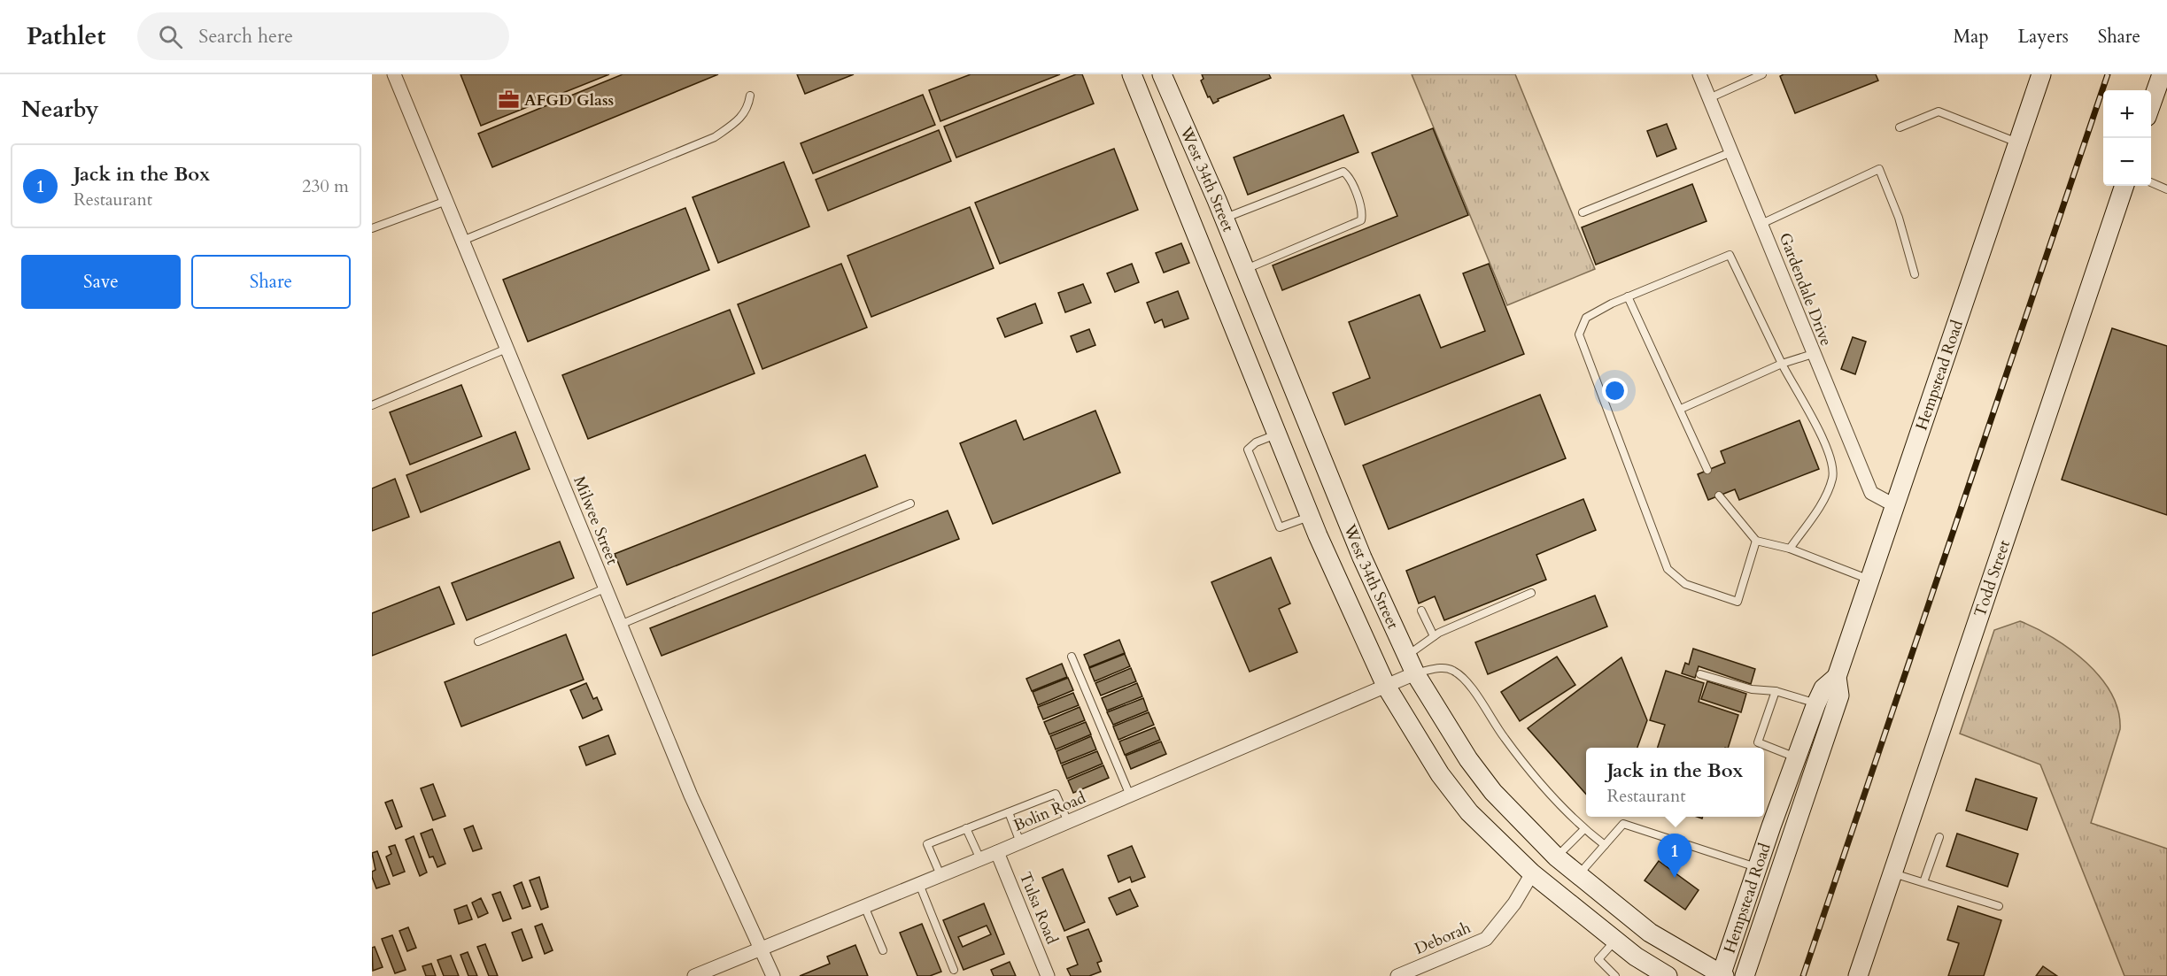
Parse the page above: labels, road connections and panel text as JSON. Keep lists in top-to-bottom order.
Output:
{
  "streets": {
    "main road": ["West 34th Street", "Hempstead Road", "Todd Street"],
    "street": [
      "Gardendale Drive",
      "Milwee Street",
      "Bolin Road",
      "Tulsa Road",
      "Deborah"
    ]
  },
  "crossings": [
    ["West 34th Street", "Hempstead Road"],
    ["West 34th Street", "Bolin Road"],
    ["West 34th Street", "Deborah"],
    ["Gardendale Drive", "Hempstead Road"],
    ["Milwee Street", "Bolin Road"],
    ["Bolin Road", "Tulsa Road"]
  ],
  "places": {
    "office": ["AFGD Glass"]
  },
  "page": {
    "header": "Pathlet",
    "search": "Search here",
    "nav": ["Map", "Layers", "Share"],
    "heading": "Nearby",
    "map_buttons": ["+", "−"],
    "list": [
      {
        "mark": "1",
        "name": "Jack in the Box",
        "note": "Restaurant",
        "value": "230 m"
      }
    ],
    "buttons": ["Save", "Share"],
    "popup": ["Jack in the Box", "Restaurant"],
    "pins": "1"
  }
}
